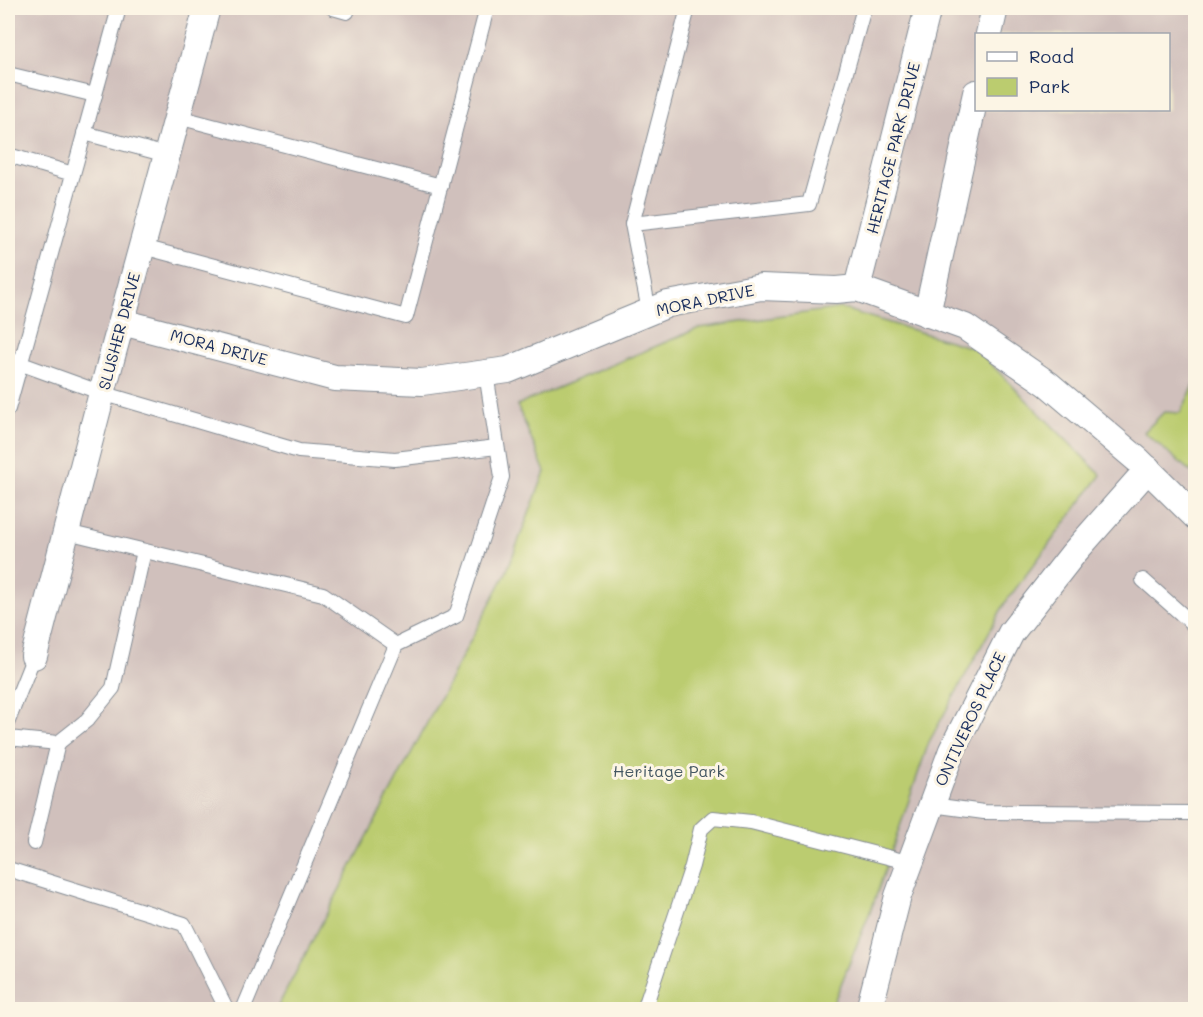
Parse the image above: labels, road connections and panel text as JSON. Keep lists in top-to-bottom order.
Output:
{
  "streets": {
    "street": [
      "HERITAGE PARK DRIVE",
      "MORA DRIVE",
      "SLUSHER DRIVE",
      "ONTIVEROS PLACE"
    ]
  },
  "crossings": [
    ["HERITAGE PARK DRIVE", "MORA DRIVE"],
    ["MORA DRIVE", "SLUSHER DRIVE"],
    ["MORA DRIVE", "ONTIVEROS PLACE"]
  ],
  "parks": ["Heritage Park"],
  "legend": ["Road", "Park"]
}
